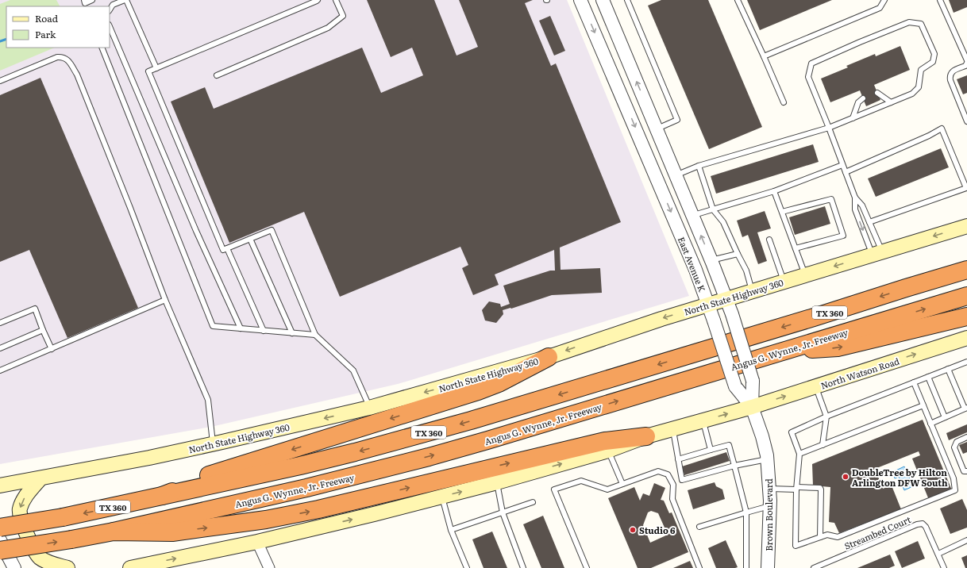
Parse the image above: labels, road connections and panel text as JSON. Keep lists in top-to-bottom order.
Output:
{
  "streets": {
    "highway": ["TX 360", "Angus G. Wynne, Jr. Freeway"],
    "main road": ["North State Highway 360", "North Watson Road"],
    "street": ["East Avenue K", "Brown Boulevard"],
    "lane": ["Streambed Court"]
  },
  "crossings": [
    ["East Avenue K", "North State Highway 360"],
    ["East Avenue K", "North Watson Road"],
    ["East Avenue K", "Brown Boulevard"],
    ["TX 360", "Angus G. Wynne, Jr. Freeway"],
    ["North Watson Road", "Brown Boulevard"]
  ],
  "one_way": ["North Watson Road"],
  "places": ["DoubleTree by Hilton Arlington DFW South", "Studio 6"],
  "legend": ["Road", "Park"]
}
